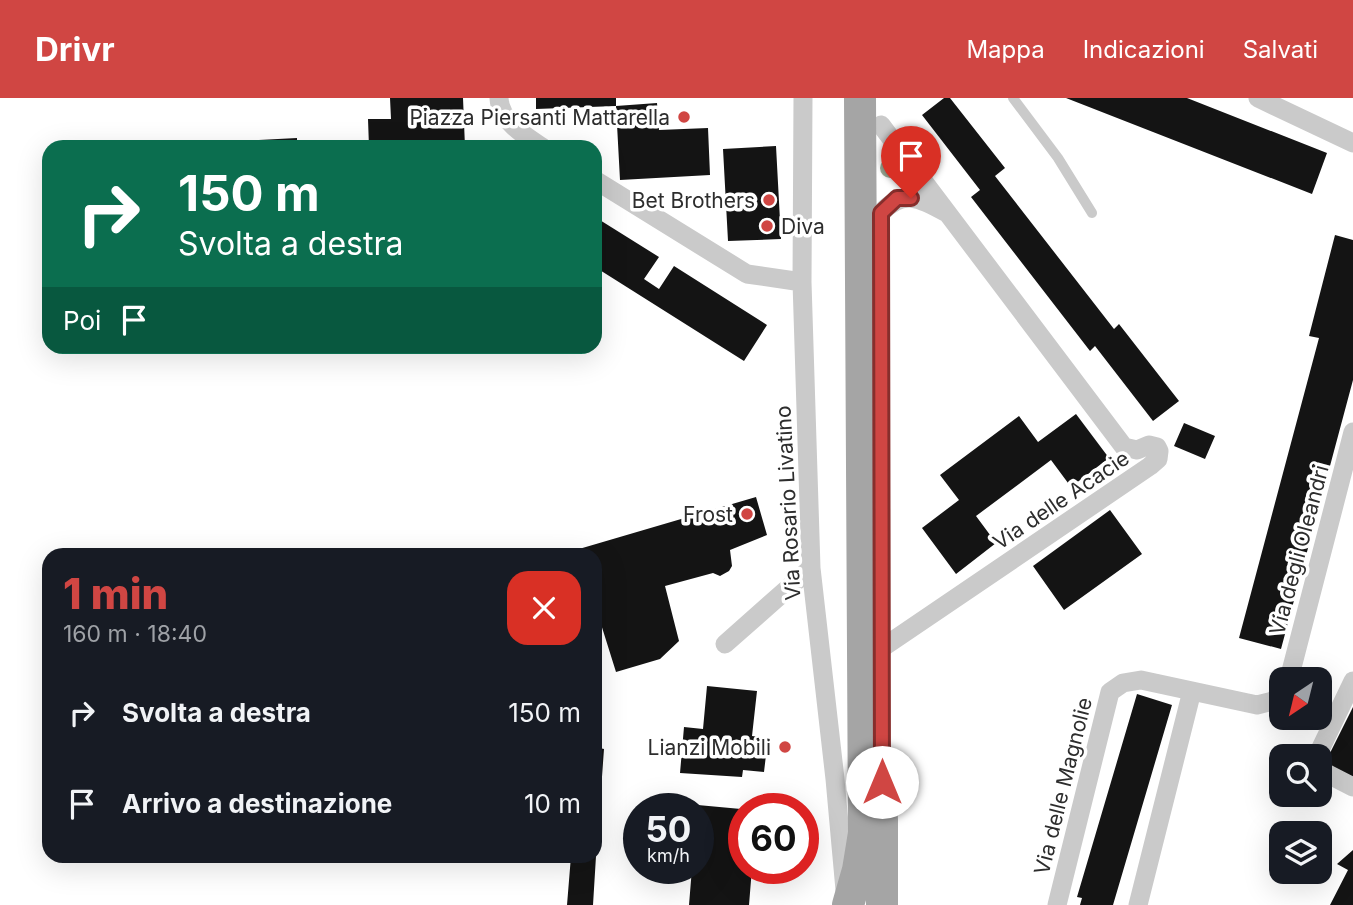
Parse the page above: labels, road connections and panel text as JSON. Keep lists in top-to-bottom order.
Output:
{
  "streets": {
    "street": [
      "Via delle Acacie",
      "Via Rosario Livatino",
      "Via degli Oleandri",
      "Via delle Magnolie"
    ]
  },
  "places": [
    "Piazza Piersanti Mattarella",
    "Bet Brothers",
    "Diva",
    "Frost",
    "Lianzi Mobili"
  ],
  "north": "bottom left",
  "page": {
    "header": "Drivr",
    "nav": ["Mappa", "Indicazioni", "Salvati"],
    "turn": ["150 m", "Svolta a destra"],
    "then": "Poi",
    "heading": ["1 min", "160 m · 18:40"],
    "list": [
      {
        "name": "Svolta a destra",
        "value": "150 m"
      },
      {
        "name": "Arrivo a destinazione",
        "value": "10 m"
      }
    ],
    "speed": "50 km/h",
    "limit": "60"
  }
}
